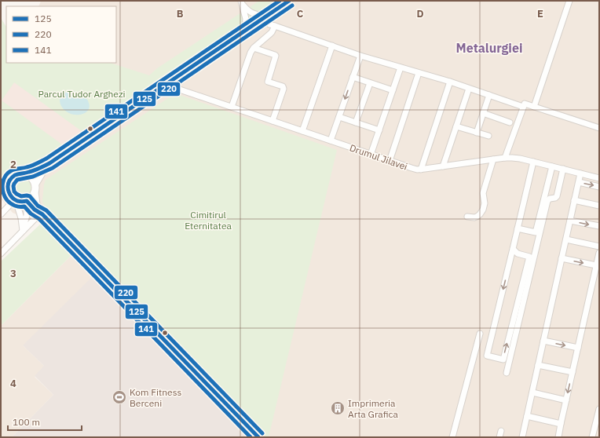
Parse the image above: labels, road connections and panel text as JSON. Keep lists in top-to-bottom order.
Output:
{
  "streets": {
    "street": ["Drumul Jilavei"]
  },
  "districts": ["Metalurgiei"],
  "parks": ["Parcul Tudor Arghezi", "Cimitirul Eternitatea"],
  "places": {
    "sports": ["Kom Fitness Berceni"],
    "building": ["Imprimeria Arta Grafica"]
  },
  "lines": ["transit line 125", "transit line 141", "transit line 220"],
  "legend": ["125", "220", "141"],
  "scale_bar": "100 m",
  "grid": {
    "columns": [
      "B",
      "C",
      "D",
      "E"
    ],
    "rows": ["2", "3", "4"]
  }
}
